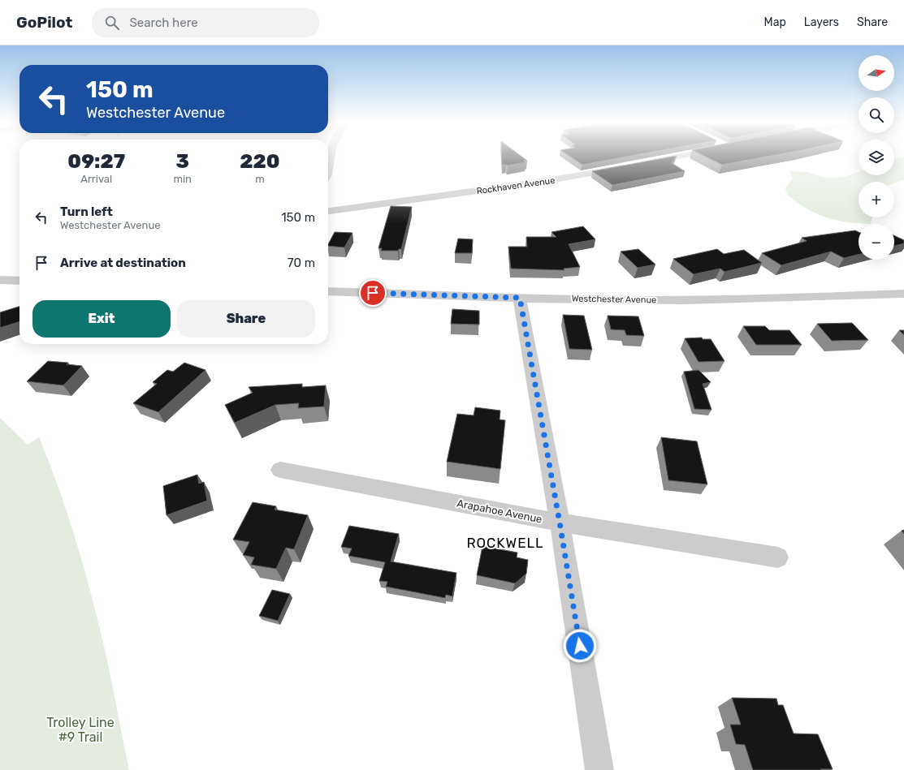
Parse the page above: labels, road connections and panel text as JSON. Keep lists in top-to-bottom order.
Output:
{
  "streets": {
    "street": ["Rockhaven Avenue", "Westchester Avenue", "Arapahoe Avenue"]
  },
  "districts": ["ROCKWELL"],
  "parks": ["Trolley Line #9 Trail"],
  "north": "right",
  "page": {
    "header": "GoPilot",
    "search": "Search here",
    "nav": ["Map", "Layers", "Share"],
    "map_buttons": ["+", "−"],
    "turn": ["150 m", "Westchester Avenue"],
    "eta": [
      "09:27",
      "Arrival",
      "3",
      "min",
      "220",
      "m"
    ],
    "list": [
      {
        "name": "Turn left",
        "note": "Westchester Avenue",
        "value": "150 m"
      },
      {
        "name": "Arrive at destination",
        "value": "70 m"
      }
    ],
    "buttons": ["Exit", "Share"]
  }
}
